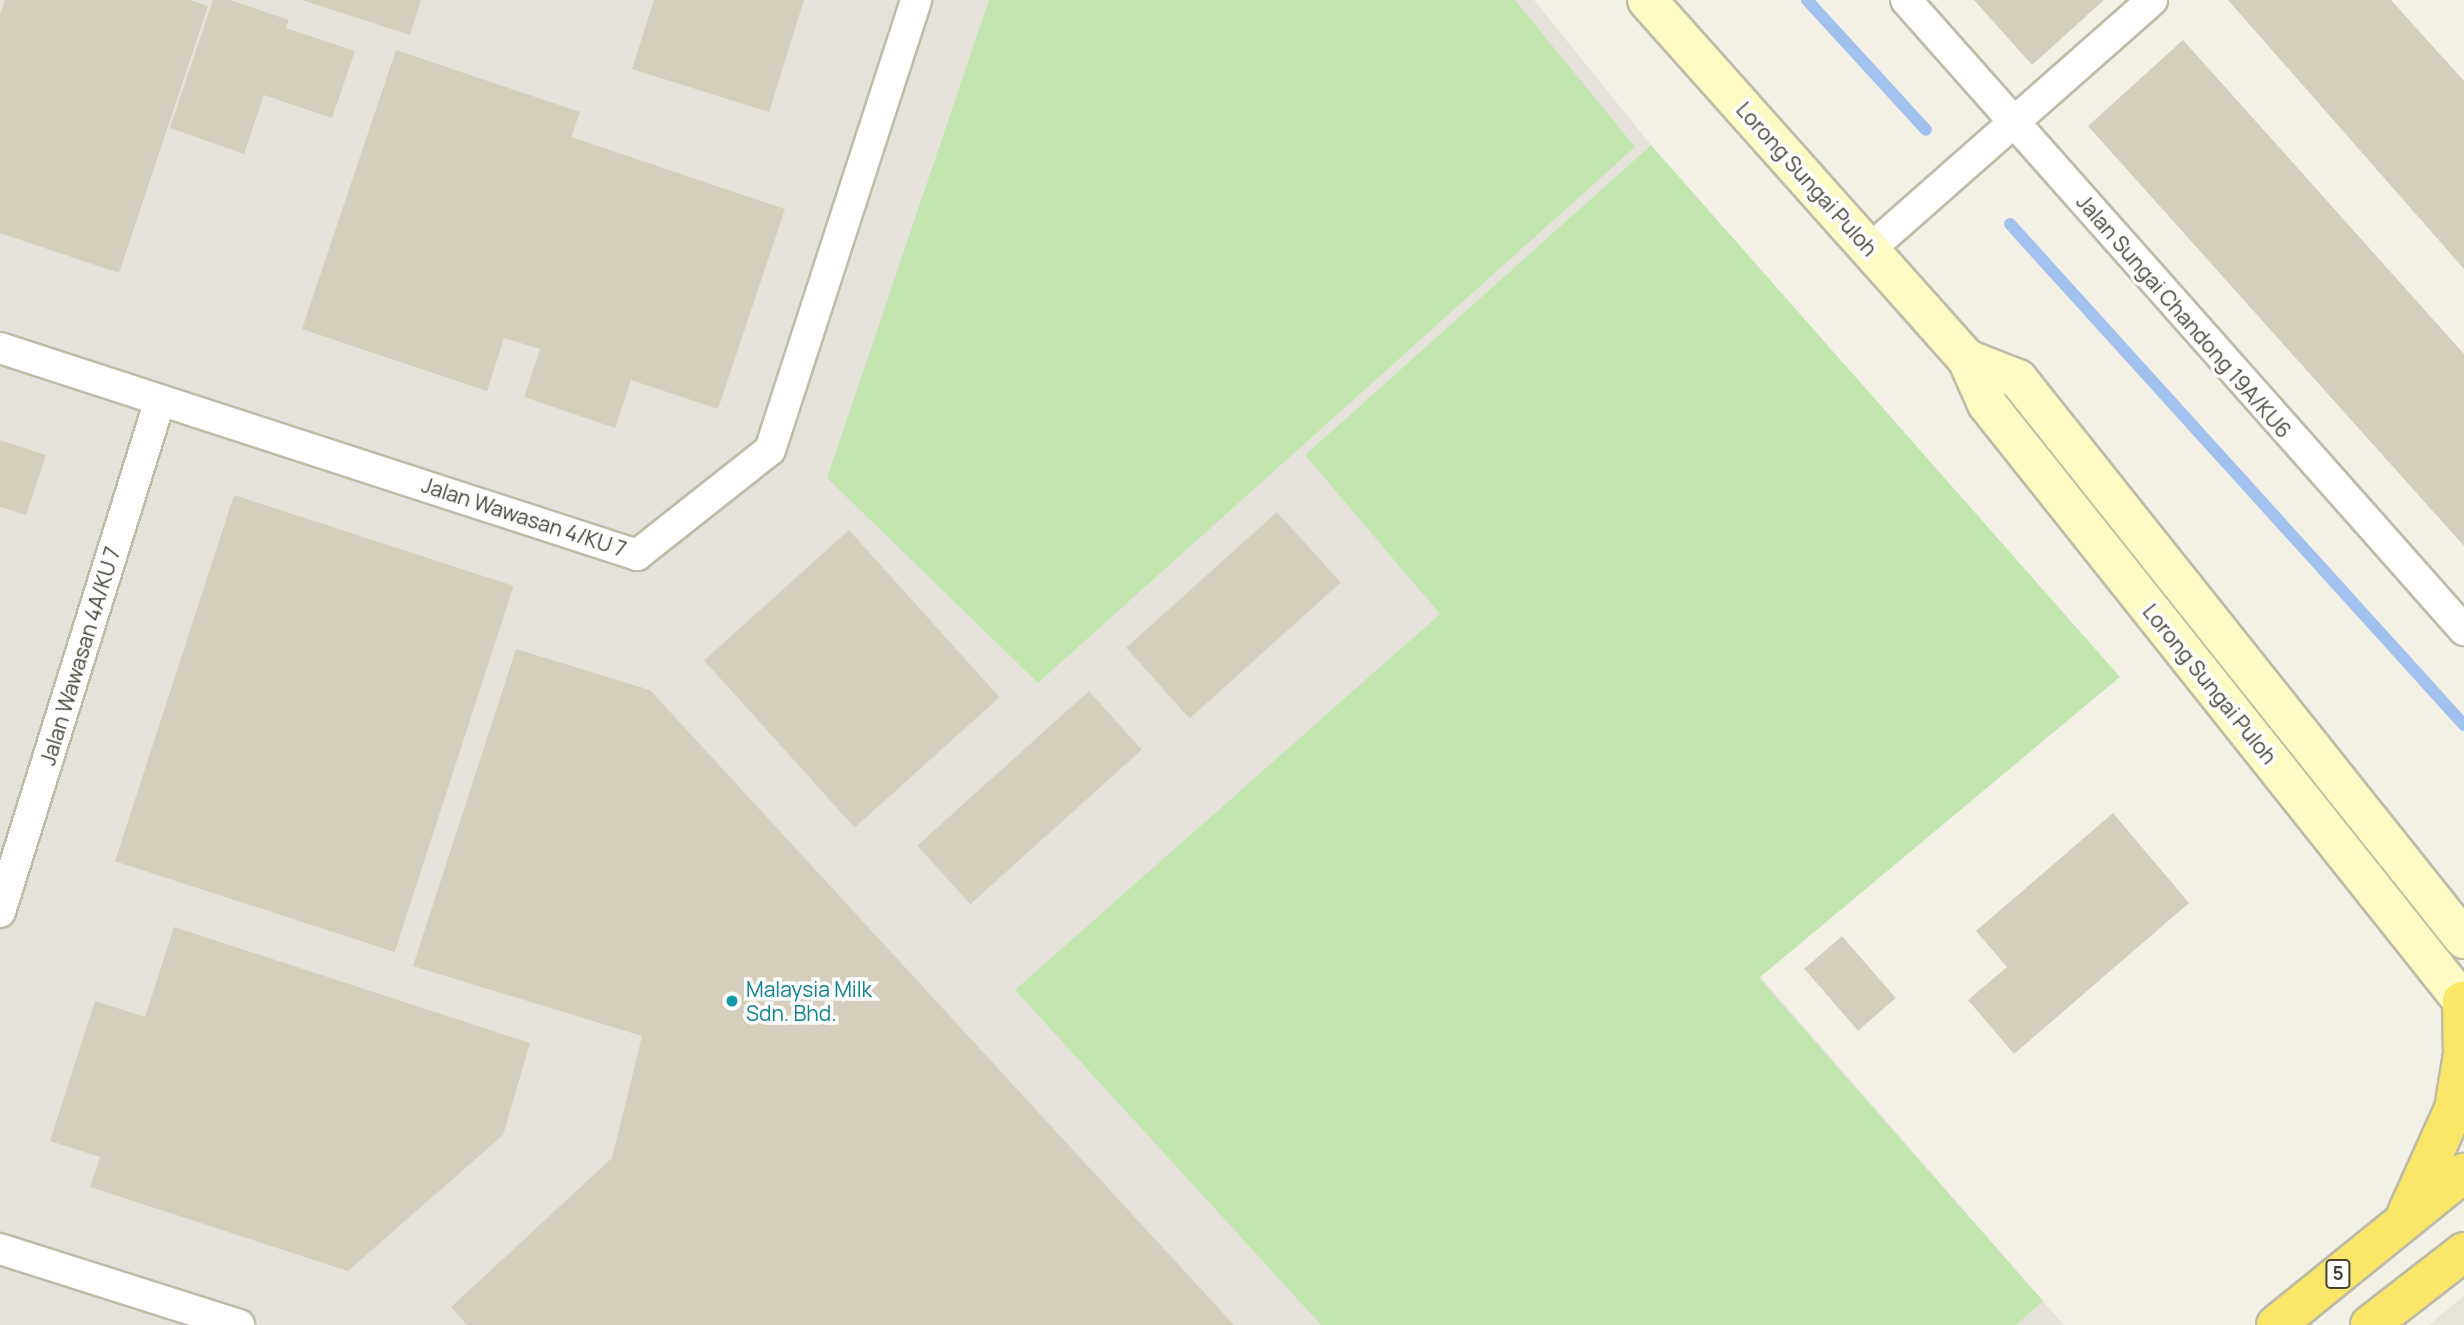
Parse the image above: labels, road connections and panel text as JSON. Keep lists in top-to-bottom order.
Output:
{
  "streets": {
    "highway": ["5"],
    "street": [
      "Lorong Sungai Puloh",
      "Jalan Sungai Chandong 19A/KU6",
      "Jalan Wawasan 4/KU 7",
      "Jalan Wawasan 4A/KU 7"
    ]
  },
  "crossings": [
    ["Jalan Wawasan 4/KU 7", "Jalan Wawasan 4A/KU 7"]
  ],
  "places": ["Malaysia Milk Sdn. Bhd."]
}
